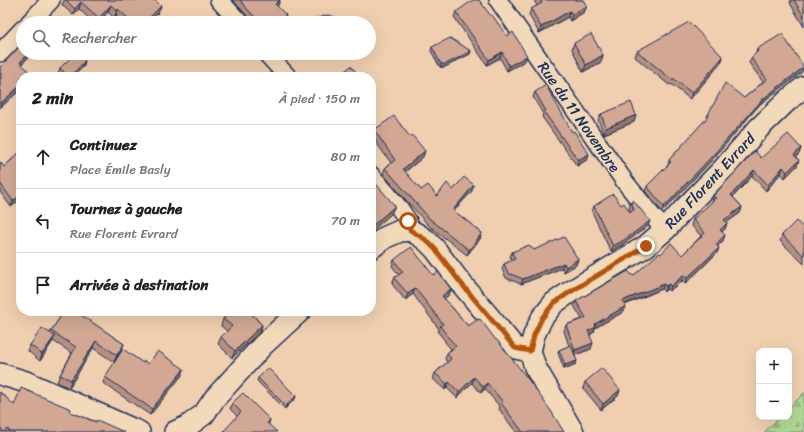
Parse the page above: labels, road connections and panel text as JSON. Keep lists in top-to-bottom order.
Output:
{
  "streets": {
    "street": ["Rue du 11 Novembre", "Rue Florent Evrard"]
  },
  "crossings": [
    ["Rue du 11 Novembre", "Rue Florent Evrard"]
  ],
  "page": {
    "search": "Rechercher",
    "heading": ["2 min", "À pied · 150 m"],
    "list": [
      ["Continuez", "Place Émile Basly", "80 m"],
      ["Tournez à gauche", "Rue Florent Evrard", "70 m"],
      "Arrivée à destination"
    ],
    "map_buttons": ["+", "−"]
  }
}
